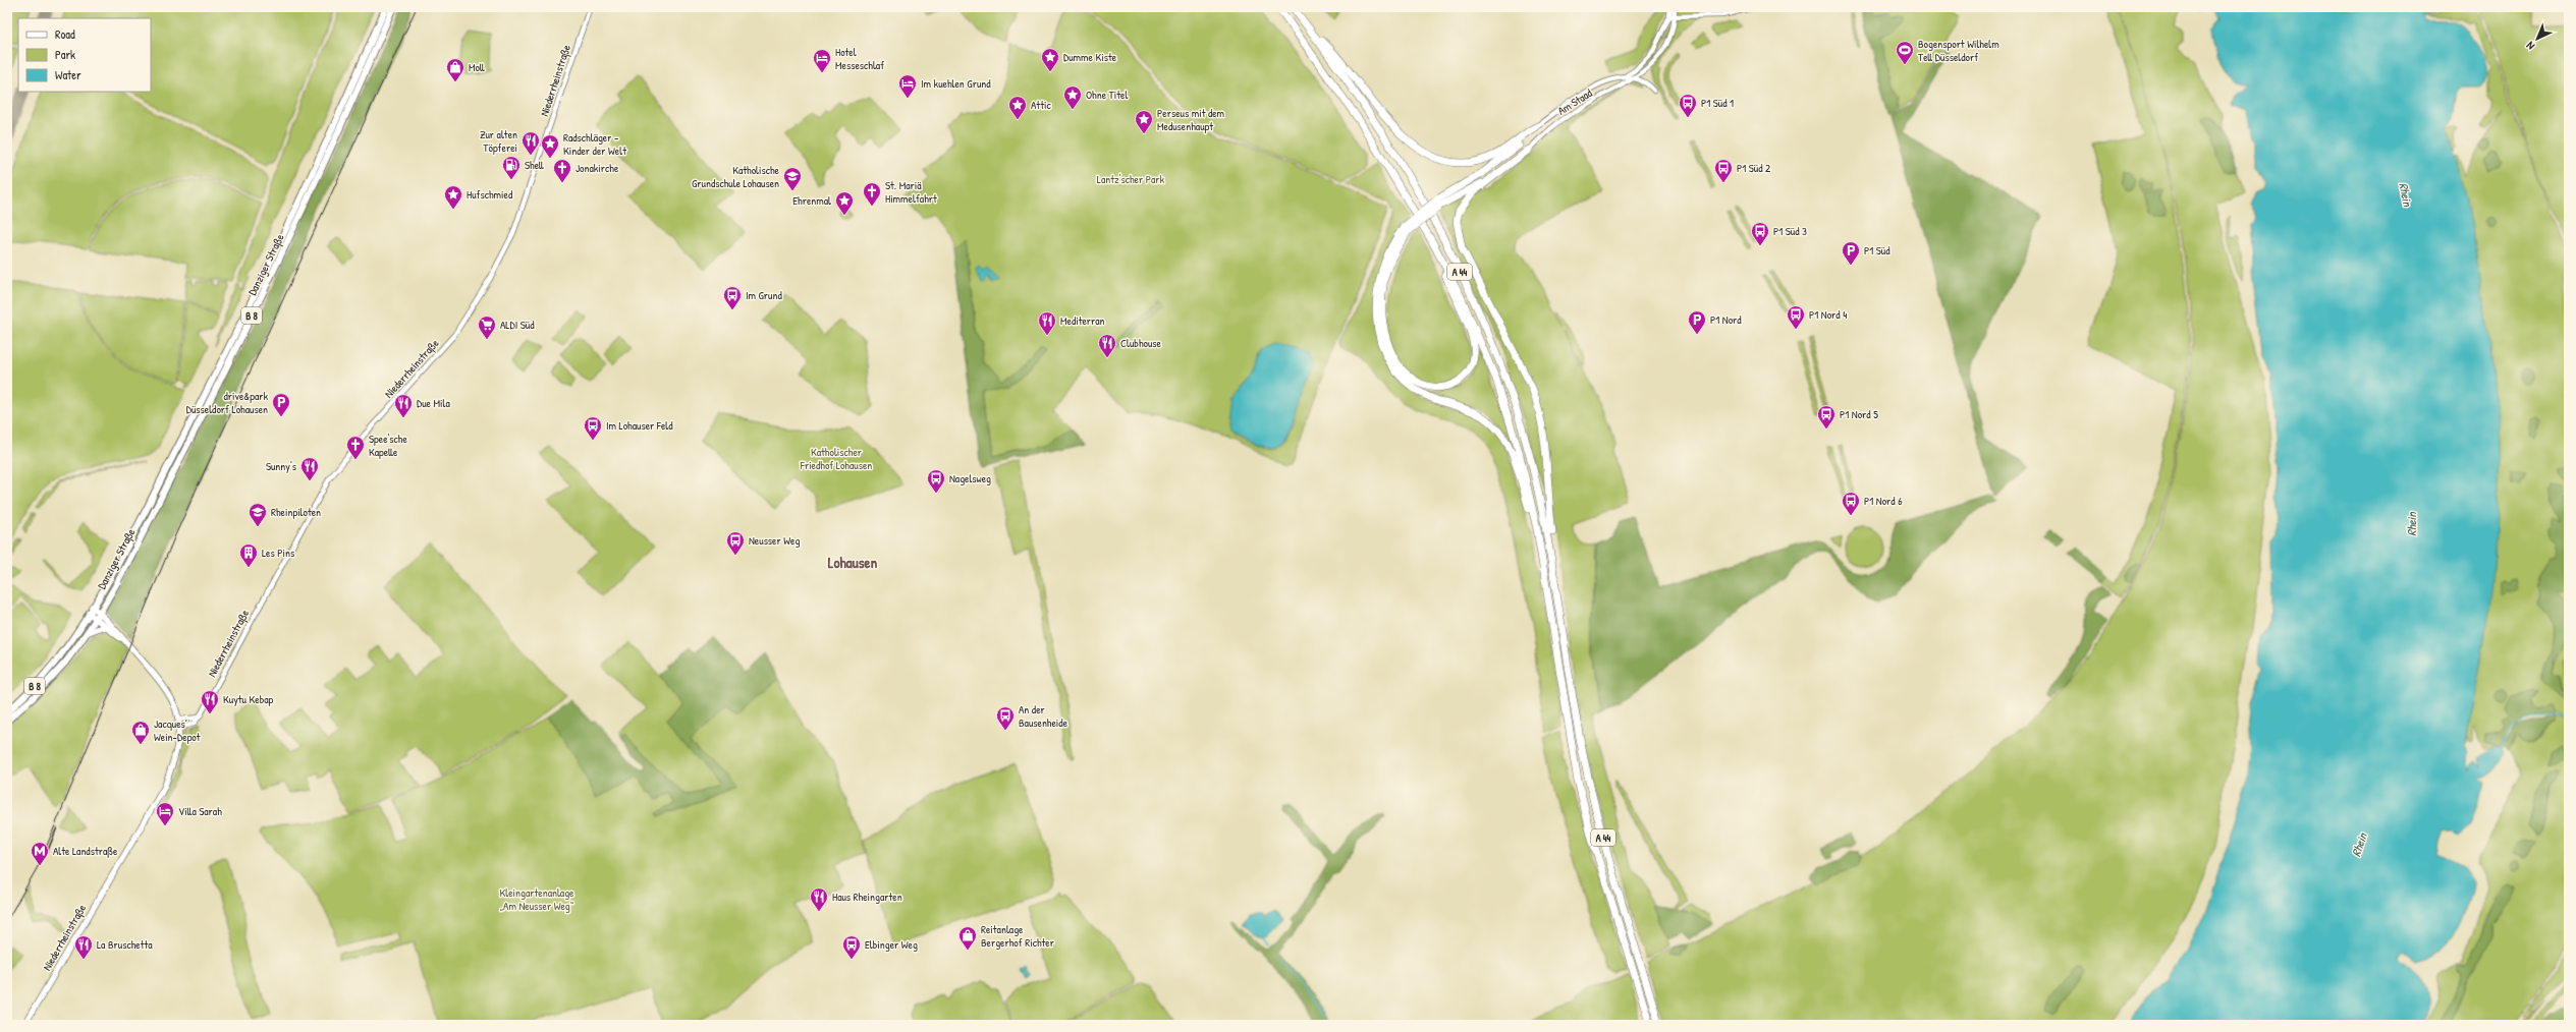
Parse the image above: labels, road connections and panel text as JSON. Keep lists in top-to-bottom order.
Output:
{
  "streets": {
    "highway": ["A 44"],
    "main road": ["Niederrheinstraße", "Danziger Straße", "B 8"],
    "street": ["Am Staad"]
  },
  "districts": ["Lohausen"],
  "water": ["Rhein"],
  "parks": ["Lantz'scher Park", "Katholischer Friedhof Lohausen", "Kleingartenanlage „Am Neusser Weg“"],
  "places": {
    "sports": ["Bogensport Wilhelm Tell Düsseldorf"],
    "place": [
      "Dumme Kiste",
      "Ohne Titel",
      "Attic",
      "Perseus mit dem Medusenhaupt",
      "Radschläger - Kinder der Welt",
      "Hufschmied",
      "Ehrenmal"
    ],
    "hotel": ["Hotel Messeschlaf", "Im kuehlen Grund", "Villa Sarah"],
    "shop": ["Moll", "Jacques’ Wein-Depot", "Reitanlage Bergerhof Richter"],
    "bus stop": [
      "P1 Süd 1",
      "P1 Süd 2",
      "P1 Süd 3",
      "Im Grund",
      "P1 Nord 4",
      "P1 Nord 5",
      "Im Lohauser Feld",
      "Nagelsweg",
      "P1 Nord 6",
      "Neusser Weg",
      "An der Bausenheide",
      "Elbinger Weg"
    ],
    "restaurant": [
      "Zur alten Töpferei",
      "Mediterran",
      "Clubhouse",
      "Due Mila",
      "Sunny's",
      "Kuytu Kebap",
      "Haus Rheingarten",
      "La Bruschetta"
    ],
    "fuel station": ["Shell"],
    "church": ["Jonakirche", "St. Mariä Himmelfahrt", "Spee'sche Kapelle"],
    "school or university": ["Katholische Grundschule Lohausen", "Rheinpiloten"],
    "parking": ["P1 Süd", "P1 Nord", "drive&park Düsseldorf Lohausen"],
    "supermarket": ["ALDI Süd"],
    "building": ["Les Pins"],
    "metro station": ["Alte Landstraße"]
  },
  "legend": ["Road", "Park", "Water"],
  "north": "bottom left"
}
